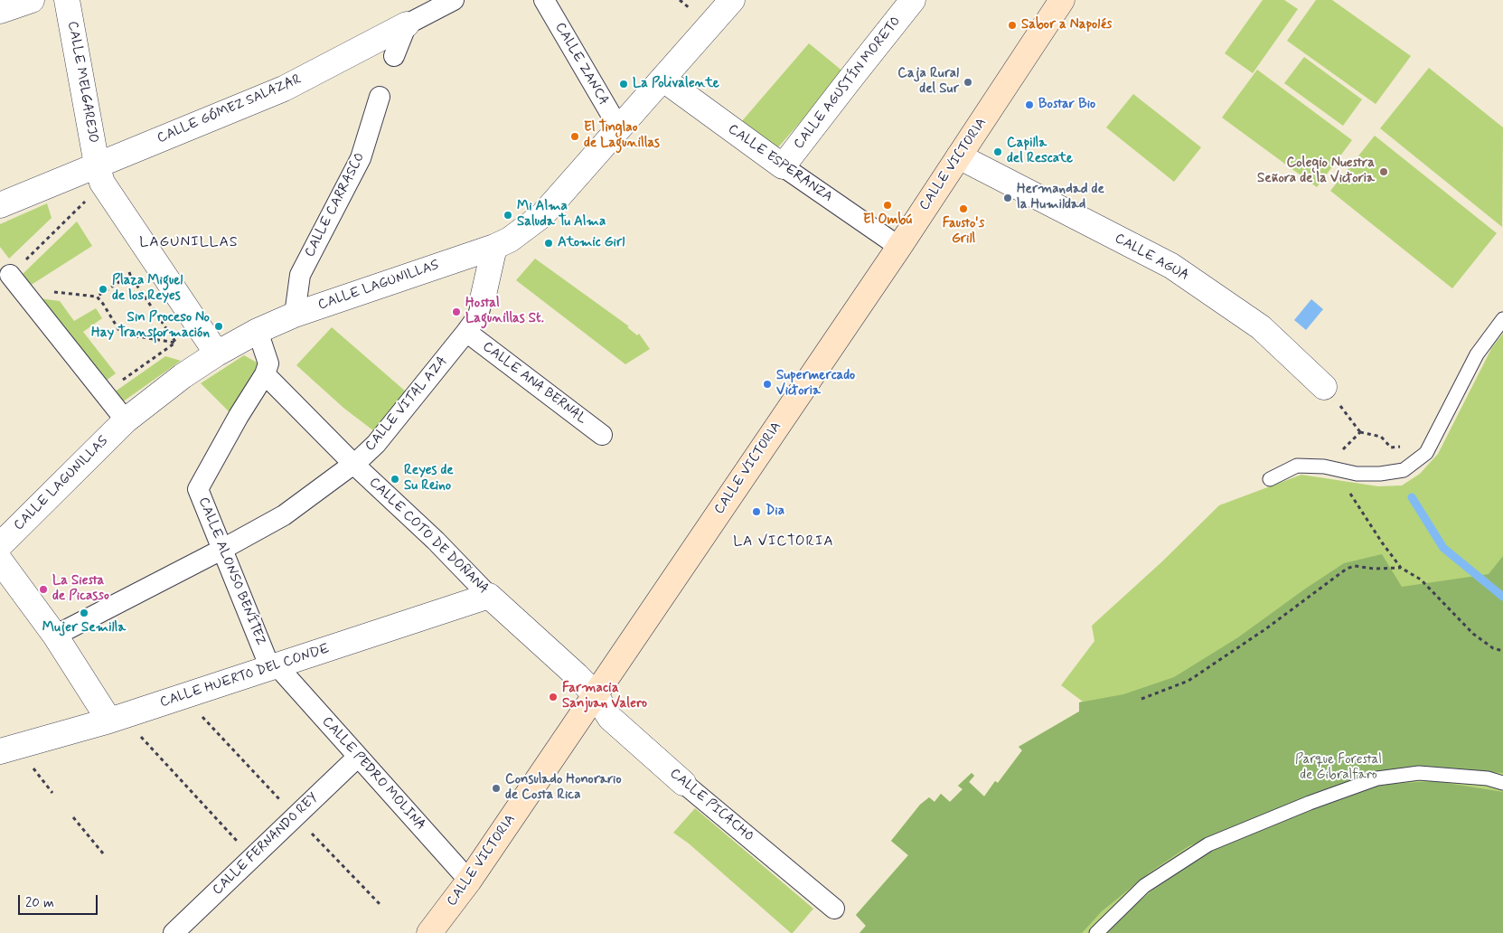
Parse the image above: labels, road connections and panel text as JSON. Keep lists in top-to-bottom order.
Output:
{
  "streets": {
    "main road": ["CALLE VICTORIA"],
    "street": [
      "CALLE ZANCA",
      "CALLE MELGAREJO",
      "CALLE AGUSTÍN MORETO",
      "CALLE GÓMEZ SALAZAR",
      "CALLE ESPERANZA",
      "CALLE CARRASCO",
      "CALLE AGUA",
      "CALLE LAGUNILLAS",
      "CALLE ANA BERNAL",
      "CALLE VITAL AZA",
      "CALLE COTO DE DOÑANA",
      "CALLE ALONSO BENÍTEZ",
      "CALLE HUERTO DEL CONDE",
      "CALLE PEDRO MOLINA",
      "CALLE PICACHO",
      "CALLE FERNANDO REY"
    ]
  },
  "crossings": [
    ["CALLE ZANCA", "CALLE LAGUNILLAS"],
    ["CALLE MELGAREJO", "CALLE GÓMEZ SALAZAR"],
    ["CALLE AGUSTÍN MORETO", "CALLE ESPERANZA"],
    ["CALLE ESPERANZA", "CALLE VICTORIA"],
    ["CALLE ESPERANZA", "CALLE LAGUNILLAS"],
    ["CALLE VICTORIA", "CALLE AGUA"],
    ["CALLE VICTORIA", "CALLE COTO DE DOÑANA"],
    ["CALLE VICTORIA", "CALLE PEDRO MOLINA"],
    ["CALLE VICTORIA", "CALLE PICACHO"],
    ["CALLE CARRASCO", "CALLE LAGUNILLAS"],
    ["CALLE LAGUNILLAS", "CALLE VITAL AZA"],
    ["CALLE ANA BERNAL", "CALLE VITAL AZA"],
    ["CALLE VITAL AZA", "CALLE COTO DE DOÑANA"],
    ["CALLE VITAL AZA", "CALLE ALONSO BENÍTEZ"],
    ["CALLE COTO DE DOÑANA", "CALLE ALONSO BENÍTEZ"],
    ["CALLE COTO DE DOÑANA", "CALLE HUERTO DEL CONDE"],
    ["CALLE COTO DE DOÑANA", "CALLE PICACHO"],
    ["CALLE ALONSO BENÍTEZ", "CALLE HUERTO DEL CONDE"],
    ["CALLE ALONSO BENÍTEZ", "CALLE PEDRO MOLINA"],
    ["CALLE HUERTO DEL CONDE", "CALLE PEDRO MOLINA"],
    ["CALLE PEDRO MOLINA", "CALLE FERNANDO REY"]
  ],
  "districts": ["LAGUNILLAS", "LA VICTORIA"],
  "parks": ["Parque Forestal de Gibralfaro"],
  "places": [
    "Sabor a Napolés",
    "Caja Rural del Sur",
    "La Polivalente",
    "Bostar Bio",
    "El Tinglao de Lagunillas",
    "Capilla del Rescate",
    "Colegio Nuestra Señora de la Victoria",
    "Hermandad de la Humildad",
    "El Ombú",
    "Fausto's Grill",
    "Mi Alma Saluda Tu Alma",
    "Atomic Girl",
    "Plaza Miguel de los Reyes",
    "Hostal Lagunillas St.",
    "Sin Proceso No Hay Transformación",
    "Supermercado Victoria",
    "Reyes de Su Reino",
    "Dia",
    "La Siesta de Picasso",
    "Mujer Semilla",
    "Farmacia Sanjuan Valero",
    "Consulado Honorario de Costa Rica"
  ],
  "scale_bar": "20 m"
}
